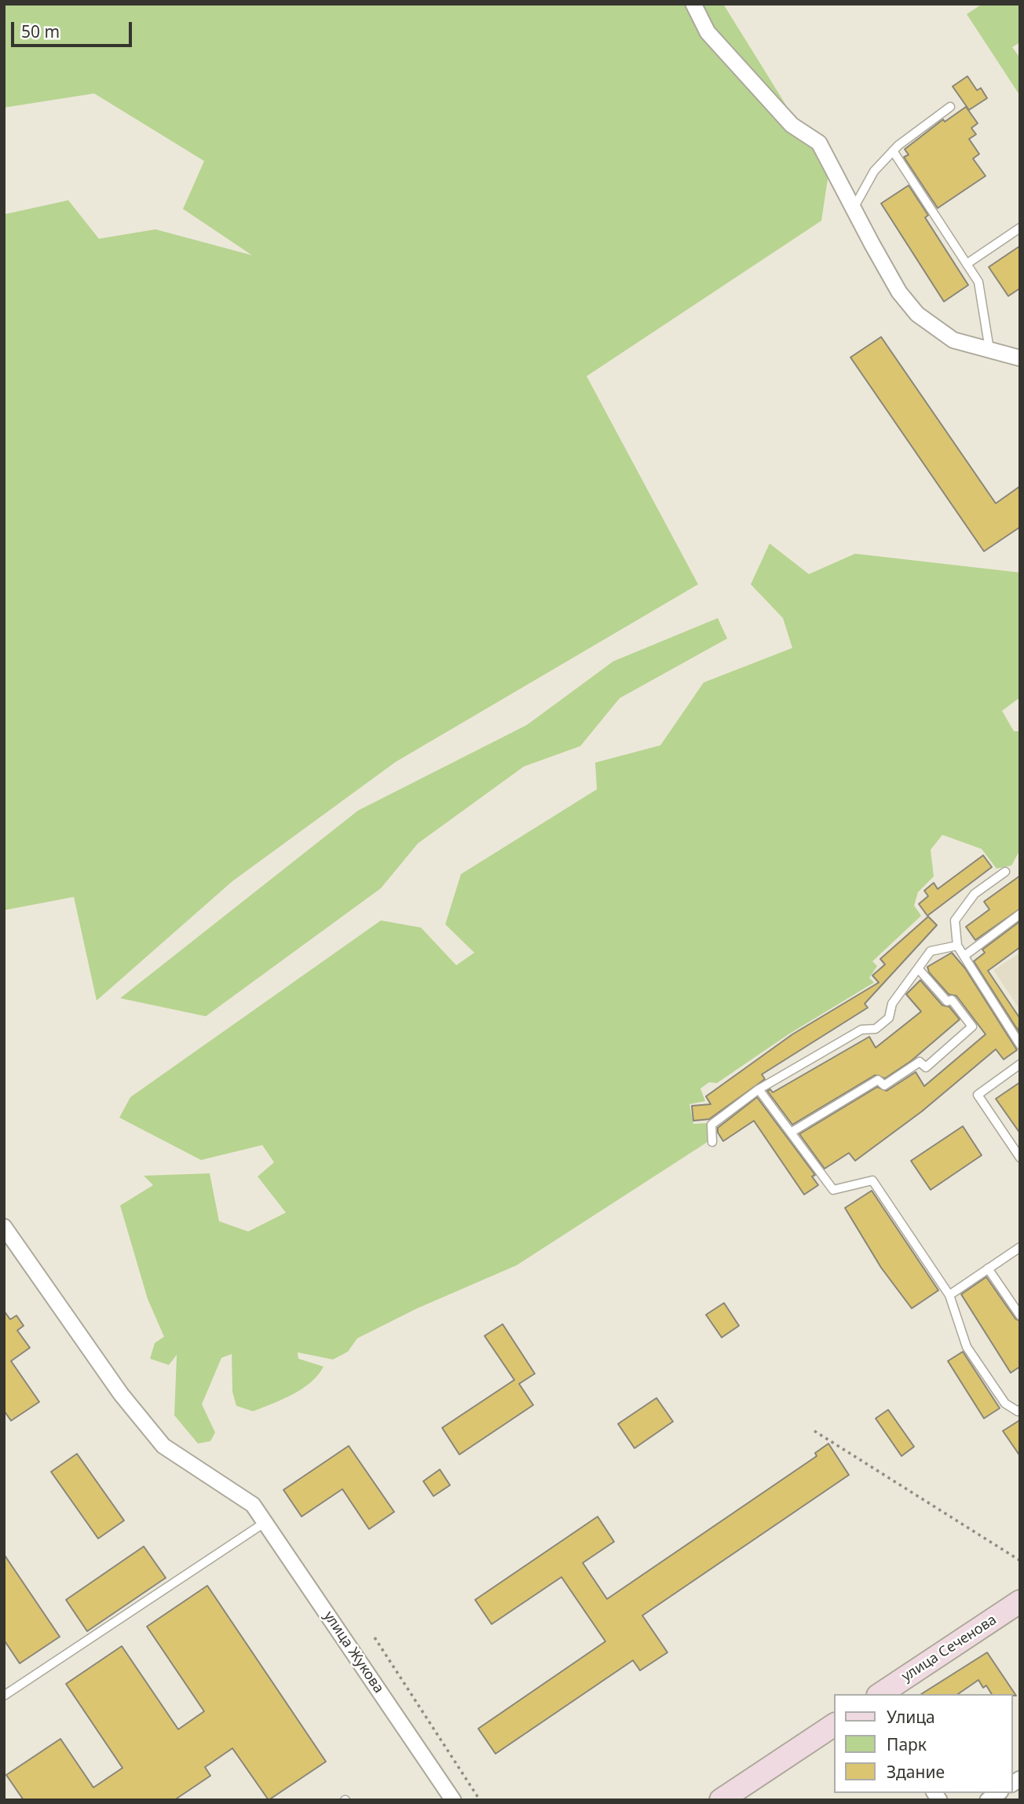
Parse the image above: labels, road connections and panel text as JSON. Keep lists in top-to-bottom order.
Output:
{
  "streets": {
    "main road": ["улица Сеченова"],
    "street": ["улица Жукова"]
  },
  "legend": ["Улица", "Парк", "Здание"],
  "scale_bar": "50 m"
}
